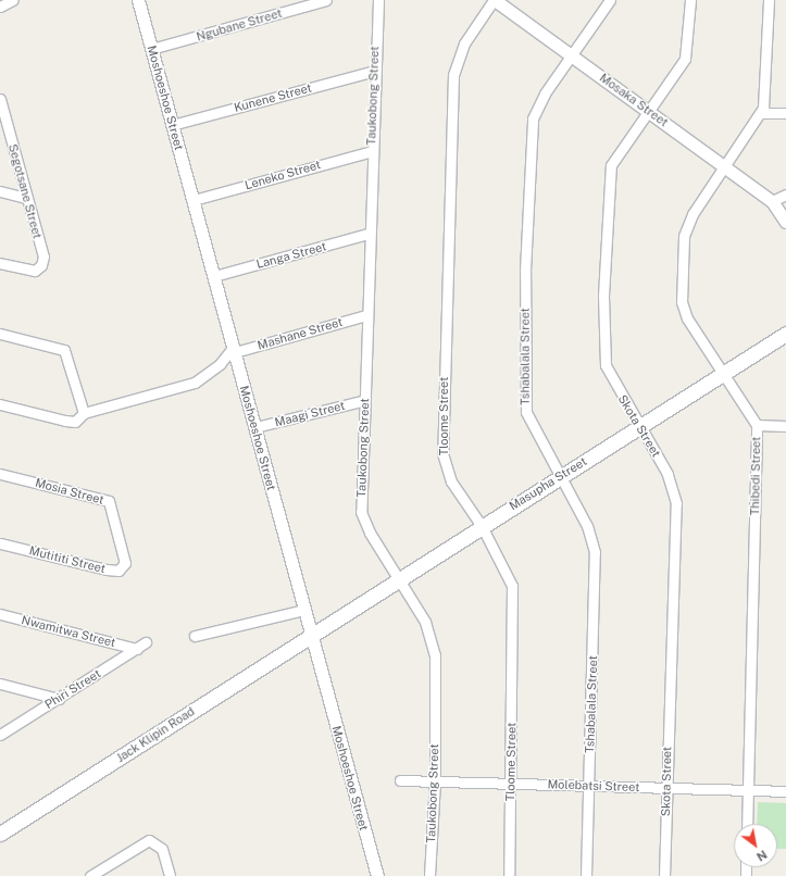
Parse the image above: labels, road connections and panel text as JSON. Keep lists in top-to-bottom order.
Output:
{
  "streets": {
    "main road": ["Masupha Street", "Jack Klipin Road"],
    "street": [
      "Ngubane Street",
      "Taukobong Street",
      "Moshoeshoe Street",
      "Kunene Street",
      "Mosaka Street",
      "Leneko Street",
      "Segotsane Street",
      "Langa Street",
      "Mashane Street",
      "Tshabalala Street",
      "Maagi Street",
      "Tloome Street",
      "Skota Street",
      "Thibedi Street",
      "Mosia Street",
      "Mutititi Street",
      "Nwamitwa Street",
      "Phiri Street",
      "Molebatsi Street"
    ]
  },
  "crossings": [
    ["Ngubane Street", "Moshoeshoe Street"],
    ["Taukobong Street", "Kunene Street"],
    ["Taukobong Street", "Leneko Street"],
    ["Taukobong Street", "Langa Street"],
    ["Taukobong Street", "Mashane Street"],
    ["Taukobong Street", "Maagi Street"],
    ["Taukobong Street", "Masupha Street"],
    ["Taukobong Street", "Molebatsi Street"],
    ["Moshoeshoe Street", "Kunene Street"],
    ["Moshoeshoe Street", "Leneko Street"],
    ["Moshoeshoe Street", "Langa Street"],
    ["Moshoeshoe Street", "Mashane Street"],
    ["Moshoeshoe Street", "Maagi Street"],
    ["Moshoeshoe Street", "Masupha Street"],
    ["Moshoeshoe Street", "Jack Klipin Road"],
    ["Mosaka Street", "Tshabalala Street"],
    ["Mosaka Street", "Tloome Street"],
    ["Mosaka Street", "Skota Street"],
    ["Mosaka Street", "Thibedi Street"],
    ["Tshabalala Street", "Masupha Street"],
    ["Tshabalala Street", "Molebatsi Street"],
    ["Tloome Street", "Masupha Street"],
    ["Tloome Street", "Molebatsi Street"],
    ["Skota Street", "Masupha Street"],
    ["Skota Street", "Molebatsi Street"],
    ["Thibedi Street", "Masupha Street"],
    ["Thibedi Street", "Molebatsi Street"],
    ["Masupha Street", "Jack Klipin Road"],
    ["Mosia Street", "Mutititi Street"],
    ["Nwamitwa Street", "Phiri Street"]
  ],
  "north": "bottom right"
}
